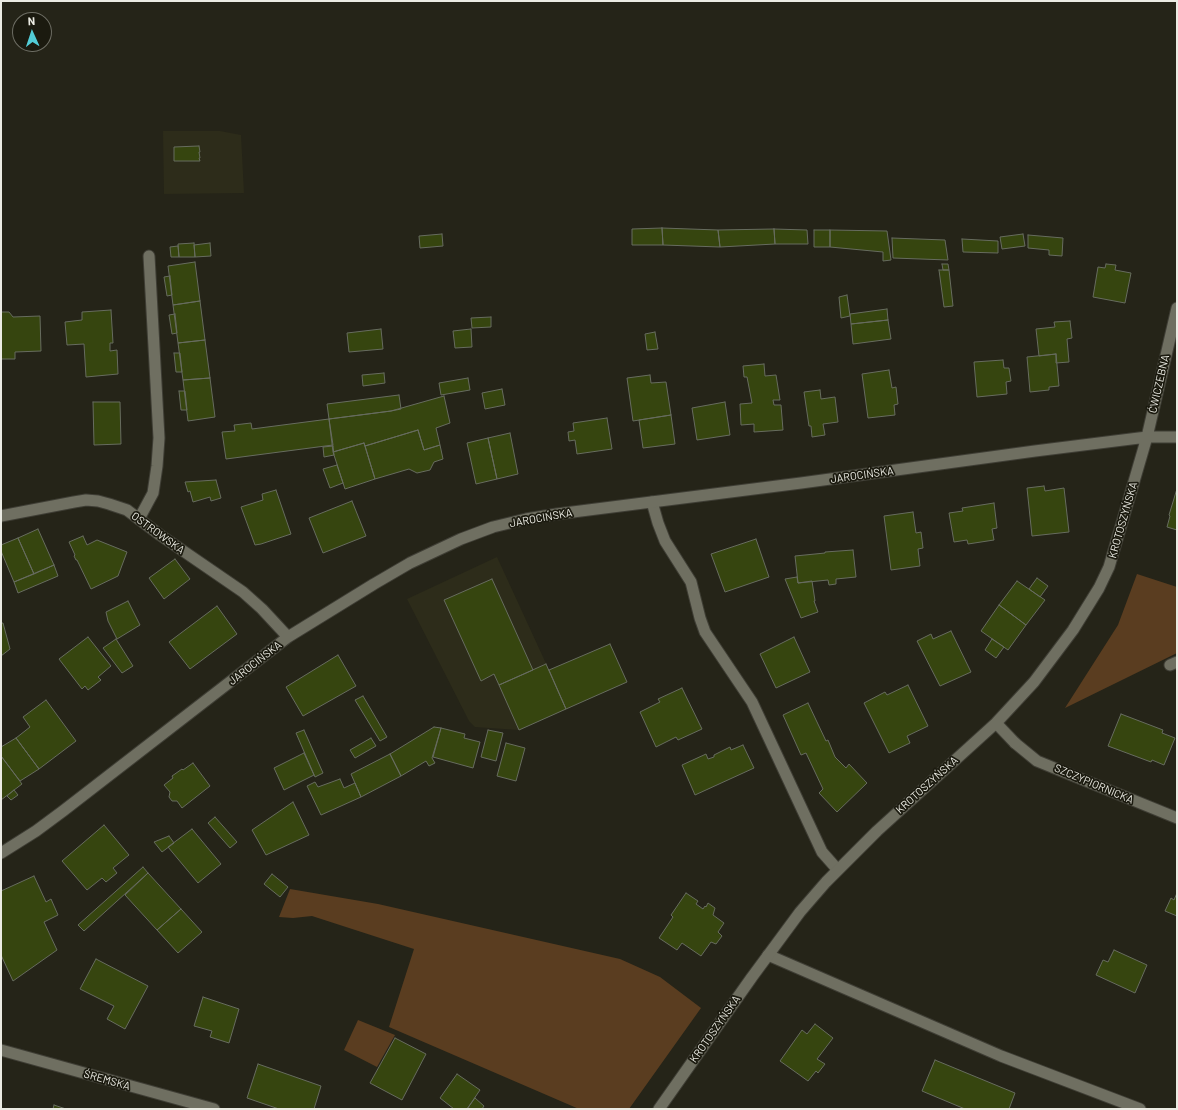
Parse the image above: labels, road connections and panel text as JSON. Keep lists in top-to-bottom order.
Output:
{
  "streets": {
    "street": [
      "ĆWICZEBNA",
      "JAROCIŃSKA",
      "KROTOSZYŃSKA",
      "OSTROWSKA",
      "SZCZYPIORNICKA",
      "ŚREMSKA"
    ]
  },
  "crossings": [
    ["ĆWICZEBNA", "JAROCIŃSKA"],
    ["ĆWICZEBNA", "KROTOSZYŃSKA"],
    ["JAROCIŃSKA", "KROTOSZYŃSKA"],
    ["JAROCIŃSKA", "OSTROWSKA"],
    ["KROTOSZYŃSKA", "SZCZYPIORNICKA"]
  ],
  "north": "top"
}
